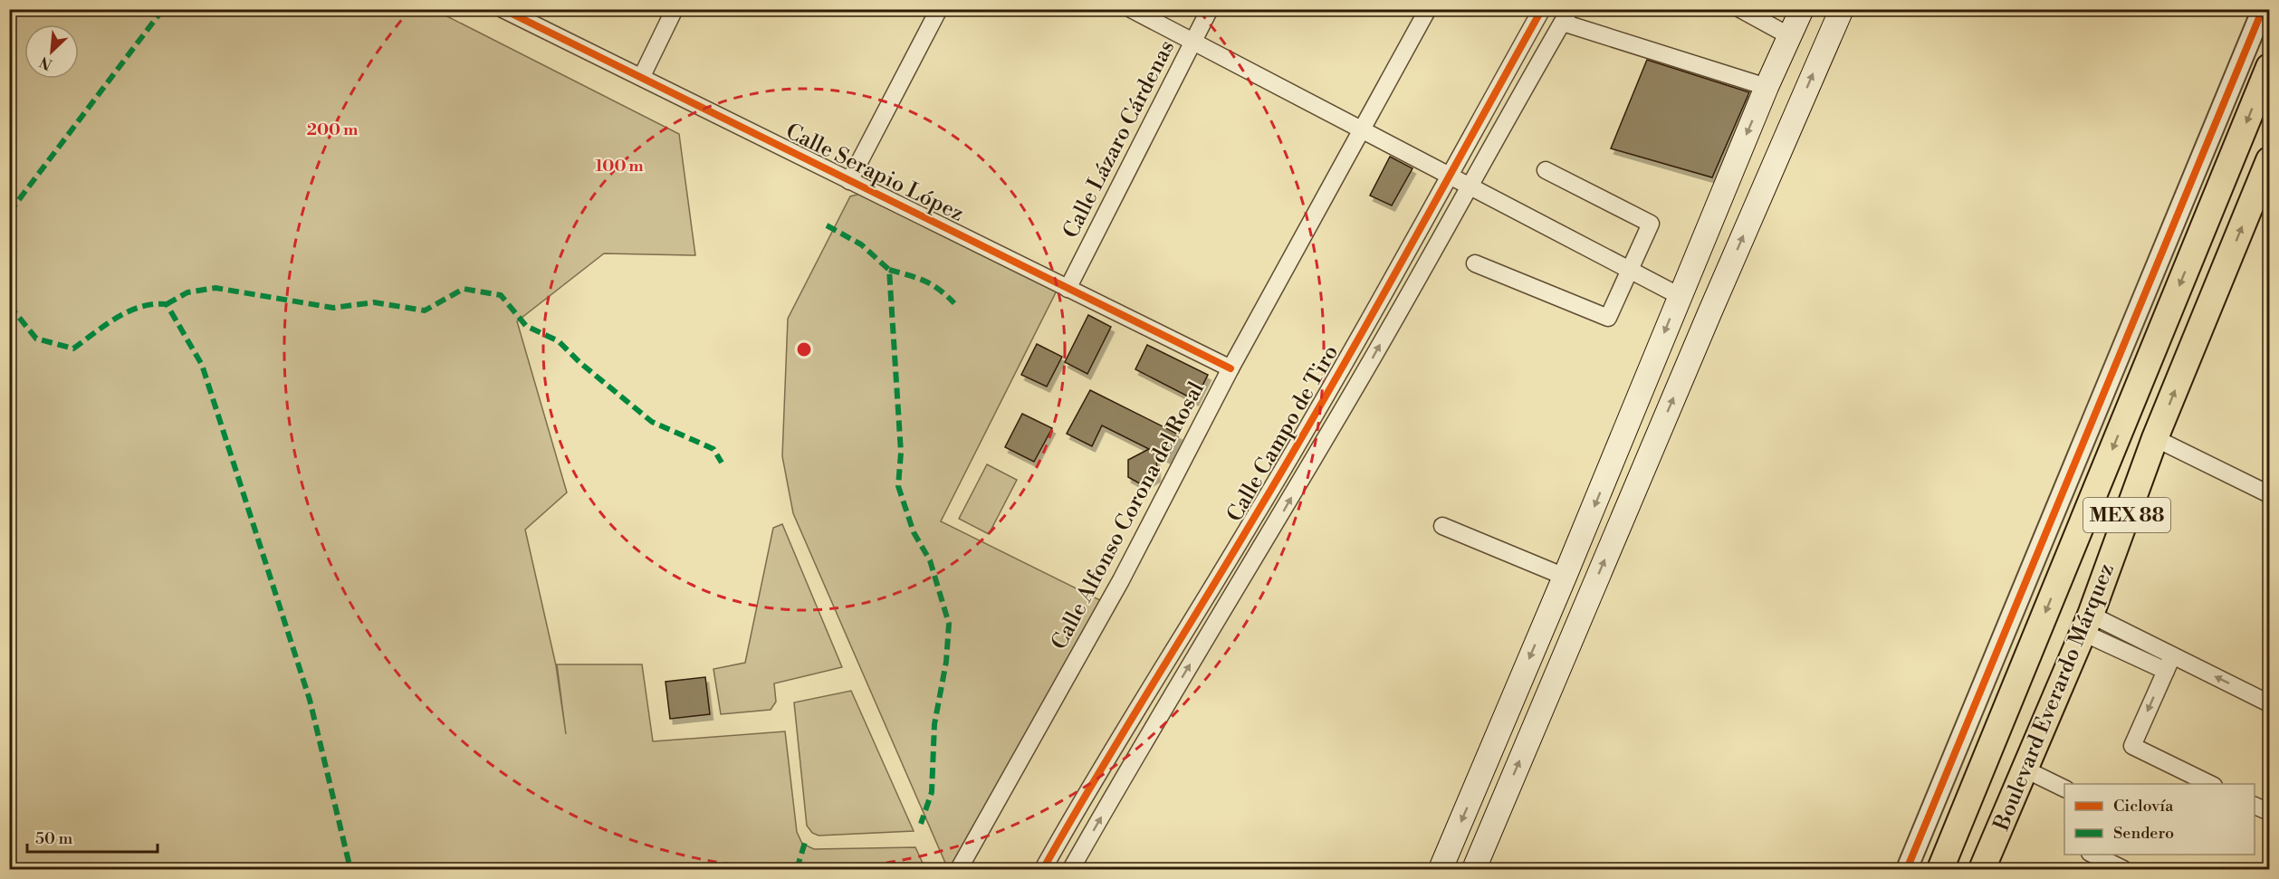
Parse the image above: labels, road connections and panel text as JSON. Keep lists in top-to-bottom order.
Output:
{
  "streets": {
    "main road": ["MEX 88", "Boulevard Everardo Márquez"],
    "street": [
      "Calle Lázaro Cárdenas",
      "Calle Serapio López",
      "Calle Campo de Tiro",
      "Calle Alfonso Corona del Rosal"
    ]
  },
  "crossings": [
    ["Calle Lázaro Cárdenas", "Calle Serapio López"],
    ["Calle Serapio López", "Calle Alfonso Corona del Rosal"]
  ],
  "legend": ["Ciclovía", "Sendero"],
  "scale_bar": "50 m",
  "north": "bottom left",
  "rings": ["200 m", "100 m"]
}
